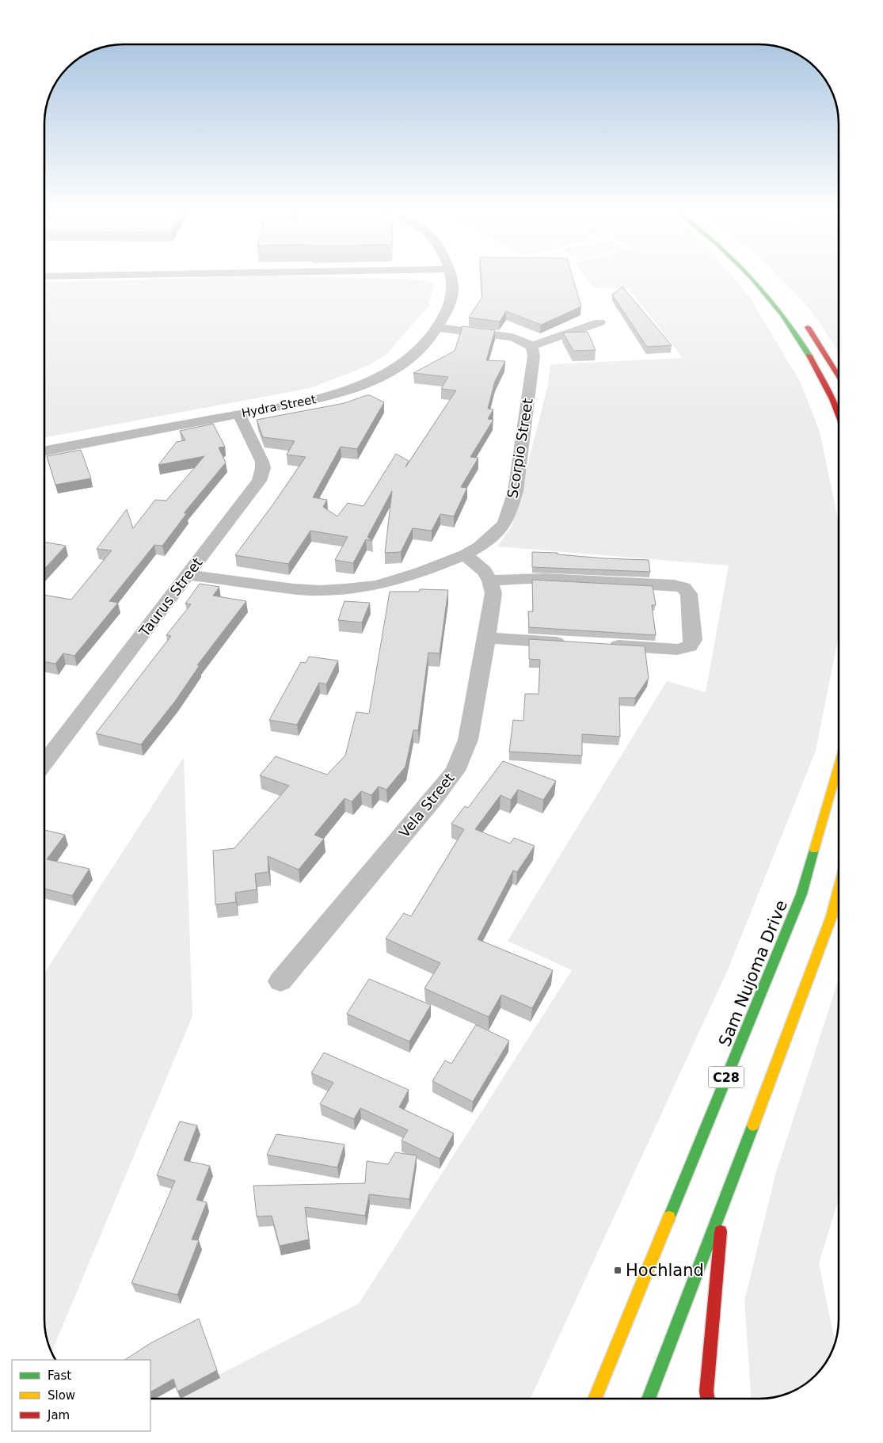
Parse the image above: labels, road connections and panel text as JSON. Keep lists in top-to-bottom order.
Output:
{
  "streets": {
    "highway": ["Sam Nujoma Drive", "C28"],
    "street": [
      "Hydra Street",
      "Scorpio Street",
      "Taurus Street",
      "Vela Street"
    ]
  },
  "crossings": [
    ["Hydra Street", "Taurus Street"],
    ["Scorpio Street", "Taurus Street"]
  ],
  "places": {
    "transit": ["Hochland"]
  },
  "legend": ["Fast", "Slow", "Jam"]
}
